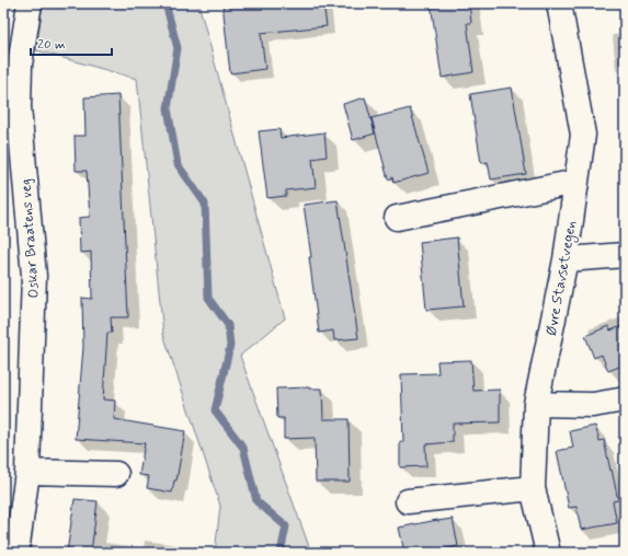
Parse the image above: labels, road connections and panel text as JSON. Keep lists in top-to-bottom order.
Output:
{
  "streets": {
    "street": ["Oskar Braatens veg", "Øvre Stavsetvegen"]
  },
  "scale_bar": "20 m"
}
